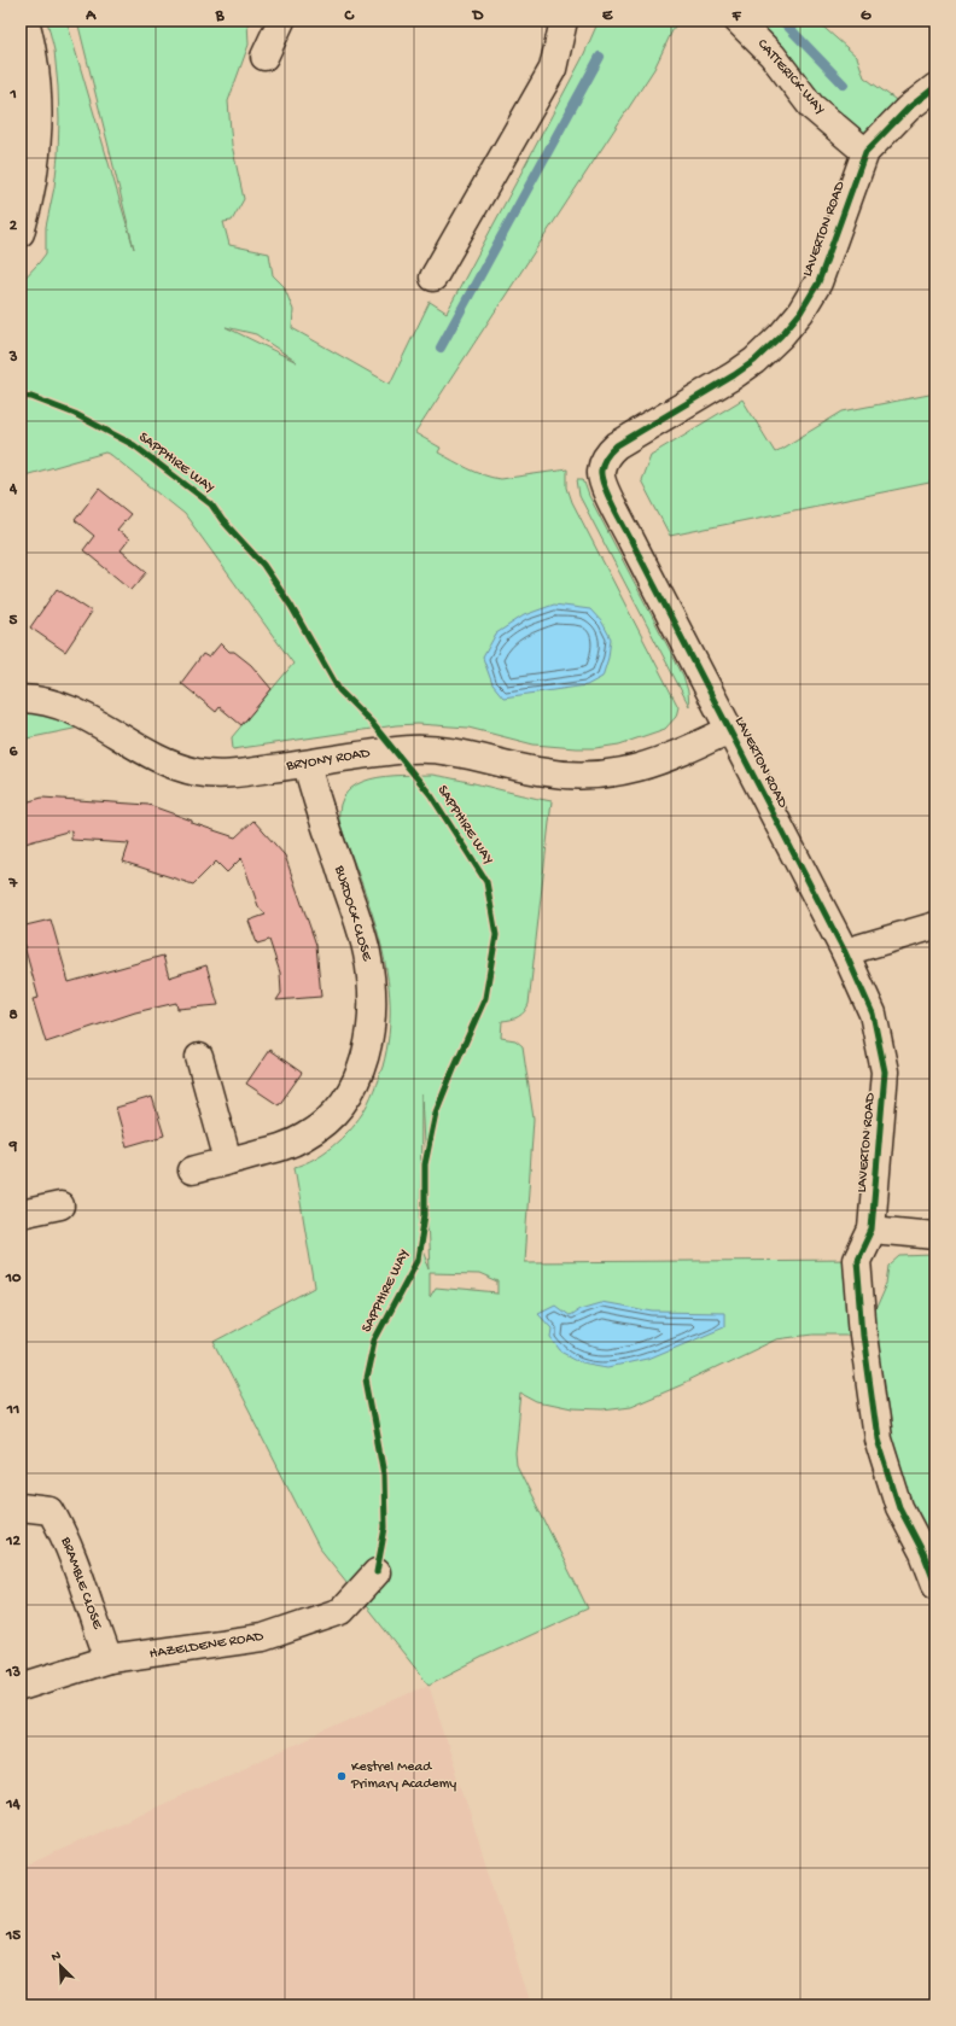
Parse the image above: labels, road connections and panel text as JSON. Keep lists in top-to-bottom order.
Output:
{
  "streets": {
    "street": [
      "CATTERICK WAY",
      "LAVERTON ROAD",
      "BRYONY ROAD",
      "BURDOCK CLOSE",
      "BRAMBLE CLOSE",
      "HAZELDENE ROAD"
    ],
    "cycle path": ["SAPPHIRE WAY"]
  },
  "crossings": [
    ["CATTERICK WAY", "LAVERTON ROAD"],
    ["LAVERTON ROAD", "BRYONY ROAD"],
    ["BRYONY ROAD", "BURDOCK CLOSE"],
    ["BRAMBLE CLOSE", "HAZELDENE ROAD"]
  ],
  "places": ["Kestrel Mead Primary Academy"],
  "north": "top left",
  "grid": {
    "columns": [
      "A",
      "B",
      "C",
      "D",
      "E",
      "F",
      "G"
    ],
    "rows": [
      "1",
      "2",
      "3",
      "4",
      "5",
      "6",
      "7",
      "8",
      "9",
      "10",
      "11",
      "12",
      "13",
      "14",
      "15"
    ]
  }
}
